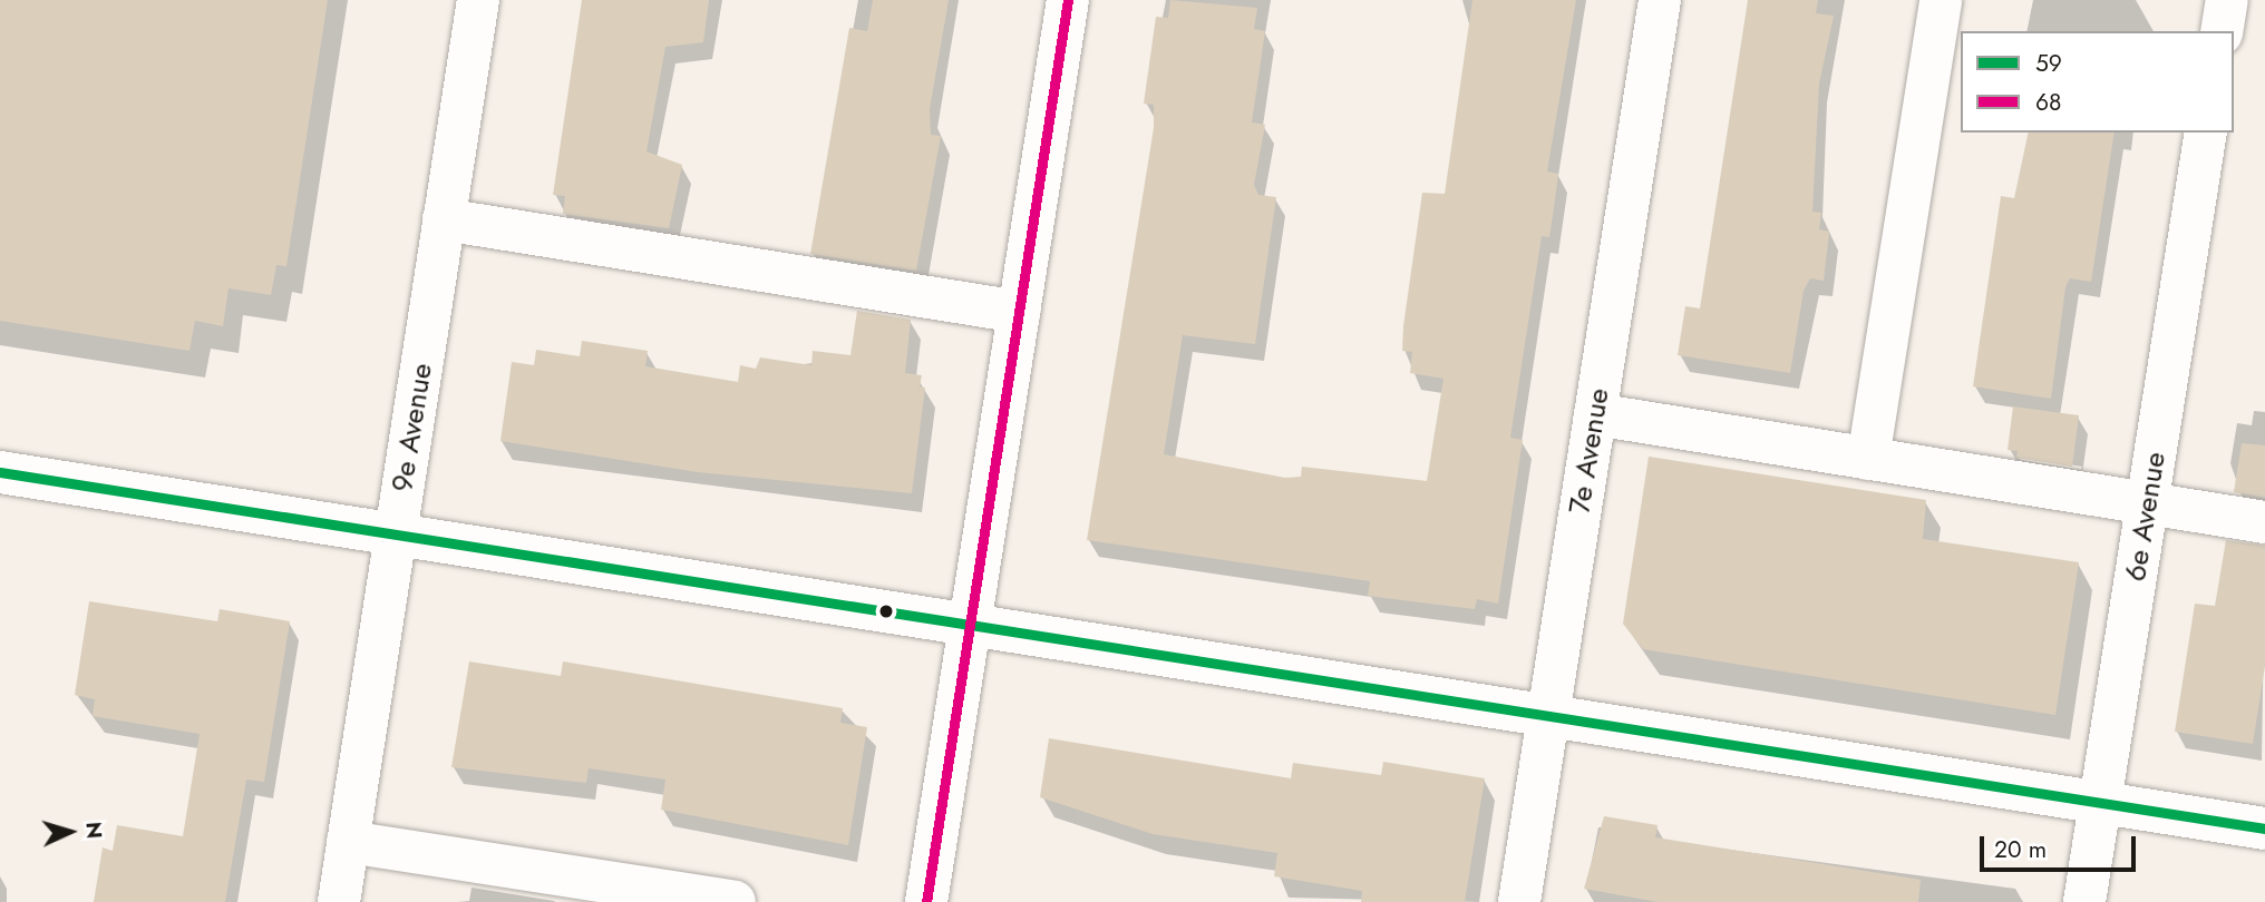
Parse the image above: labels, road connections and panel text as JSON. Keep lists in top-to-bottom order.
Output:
{
  "streets": {
    "street": ["9e Avenue", "7e Avenue", "6e Avenue"]
  },
  "lines": ["transit line 68", "transit line 59"],
  "legend": ["59", "68"],
  "scale_bar": "20 m",
  "north": "right"
}
